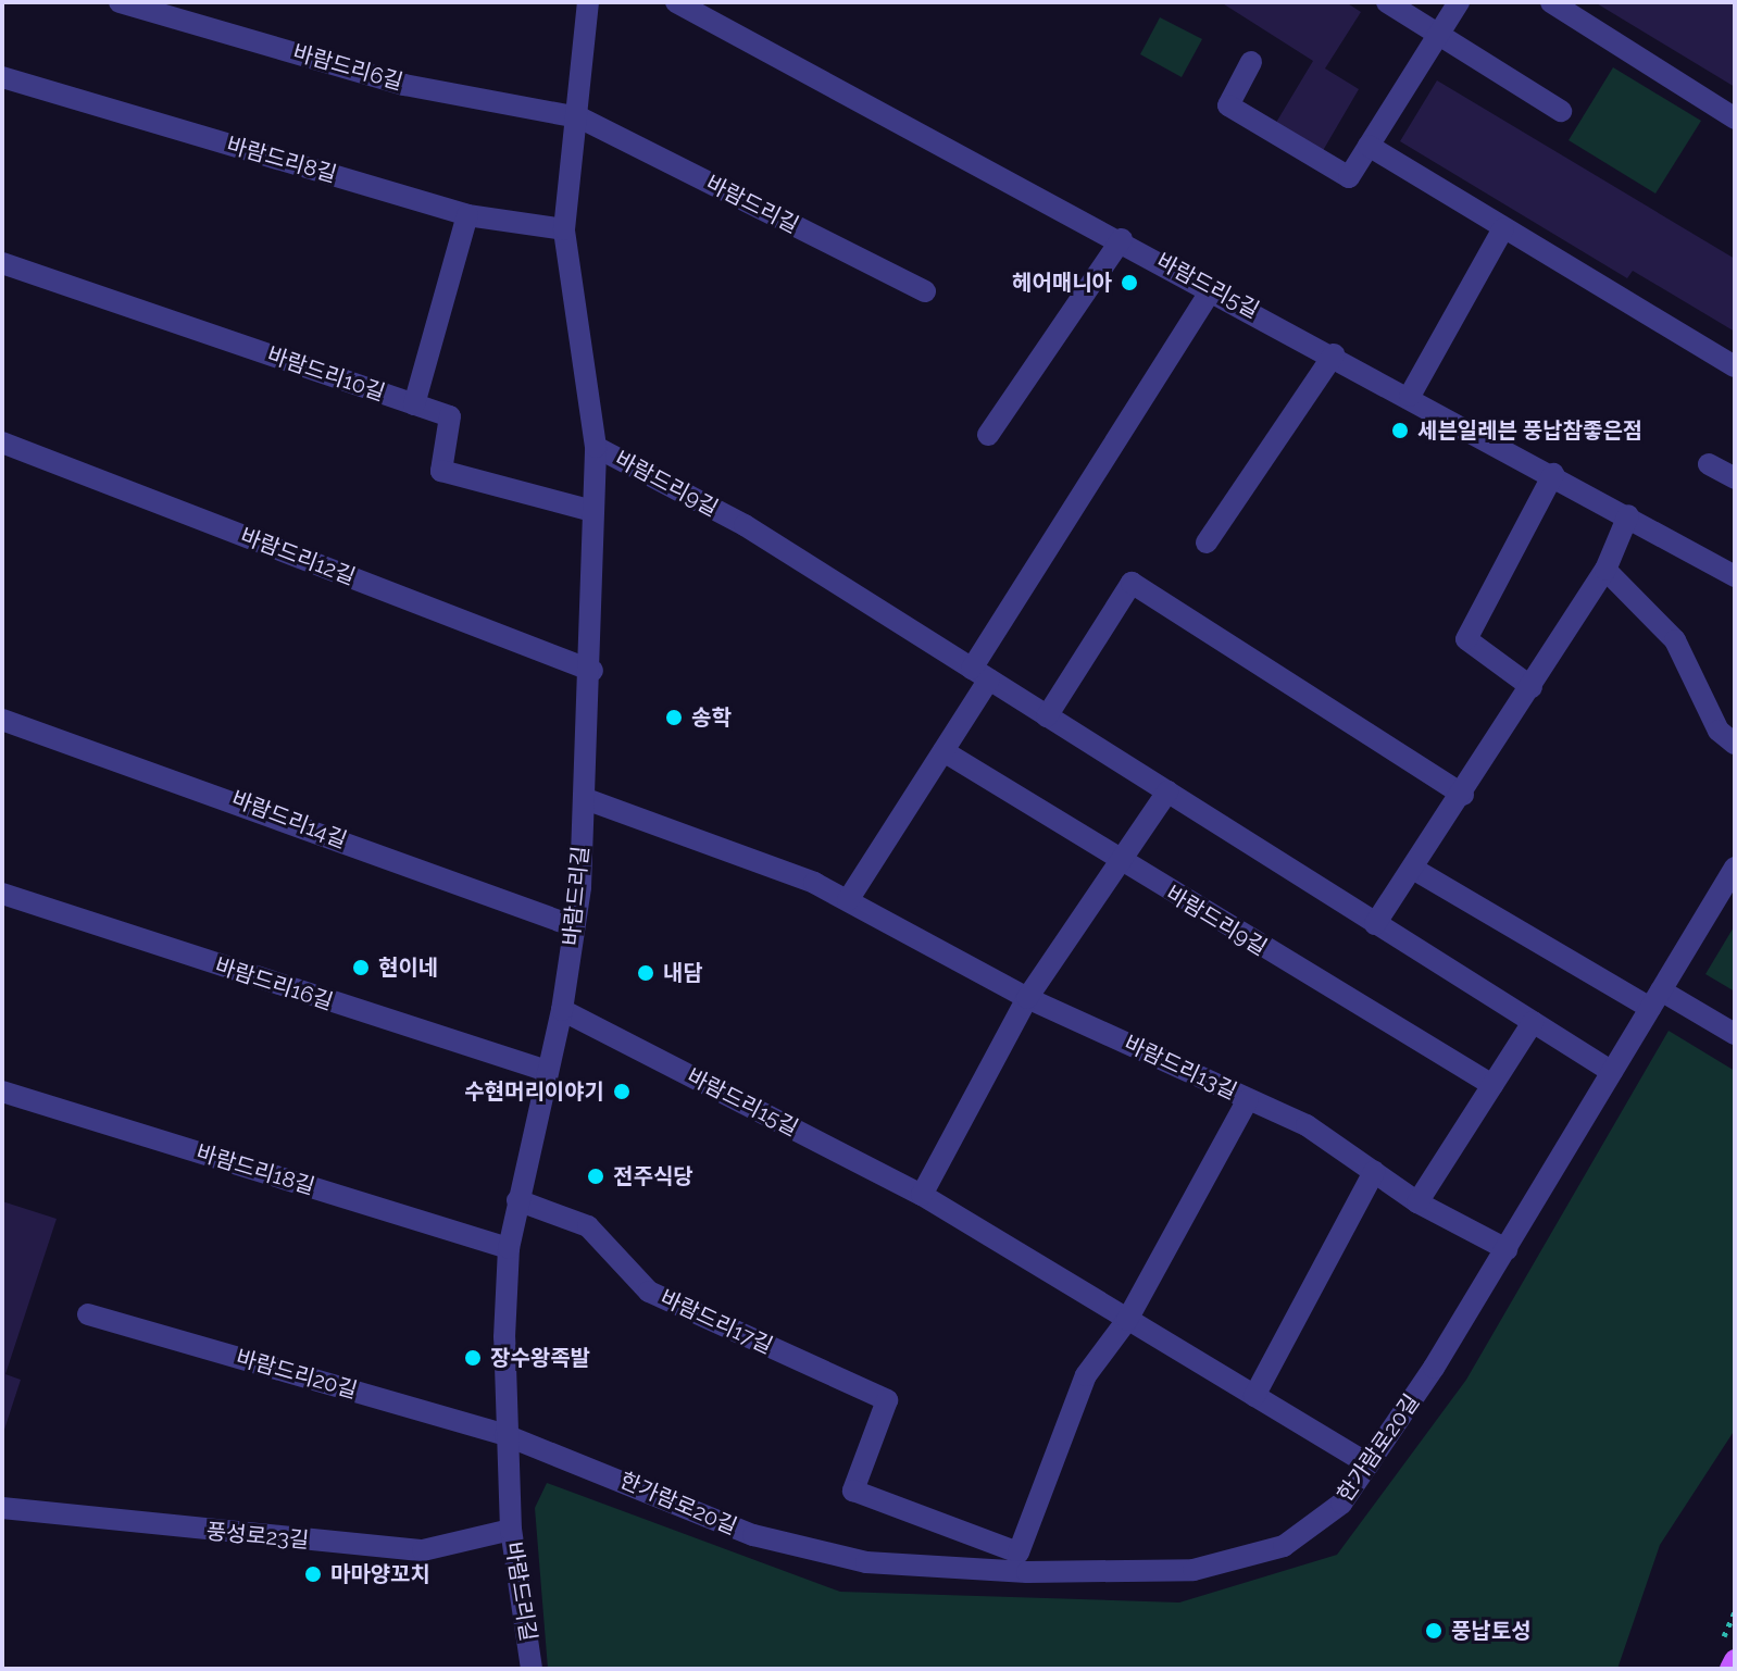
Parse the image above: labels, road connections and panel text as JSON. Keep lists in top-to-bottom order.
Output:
{
  "streets": {
    "street": [
      "바람드리6길",
      "바람드리8길",
      "바람드리길",
      "바람드리5길",
      "바람드리10길",
      "바람드리9길",
      "바람드리12길",
      "바람드리14길",
      "바람드리16길",
      "바람드리13길",
      "바람드리15길",
      "바람드리18길",
      "바람드리17길",
      "바람드리20길",
      "한가람로20길",
      "풍성로23길"
    ]
  },
  "crossings": [
    ["바람드리6길", "바람드리길"],
    ["바람드리8길", "바람드리길"],
    ["바람드리길", "바람드리10길"],
    ["바람드리길", "바람드리9길"],
    ["바람드리길", "바람드리12길"],
    ["바람드리길", "바람드리14길"],
    ["바람드리길", "바람드리16길"],
    ["바람드리길", "바람드리13길"],
    ["바람드리길", "바람드리15길"],
    ["바람드리길", "바람드리18길"],
    ["바람드리길", "바람드리17길"],
    ["바람드리길", "바람드리20길"],
    ["바람드리길", "한가람로20길"],
    ["바람드리길", "풍성로23길"],
    ["바람드리9길", "한가람로20길"],
    ["바람드리13길", "한가람로20길"],
    ["바람드리15길", "한가람로20길"],
    ["바람드리17길", "한가람로20길"],
    ["바람드리20길", "한가람로20길"]
  ],
  "places": [
    "헤어매니아",
    "세븐일레븐 풍납참좋은점",
    "송학",
    "현이네",
    "내담",
    "수현머리이야기",
    "전주식당",
    "장수왕족발",
    "마마양꼬치",
    "풍납토성"
  ]
}
